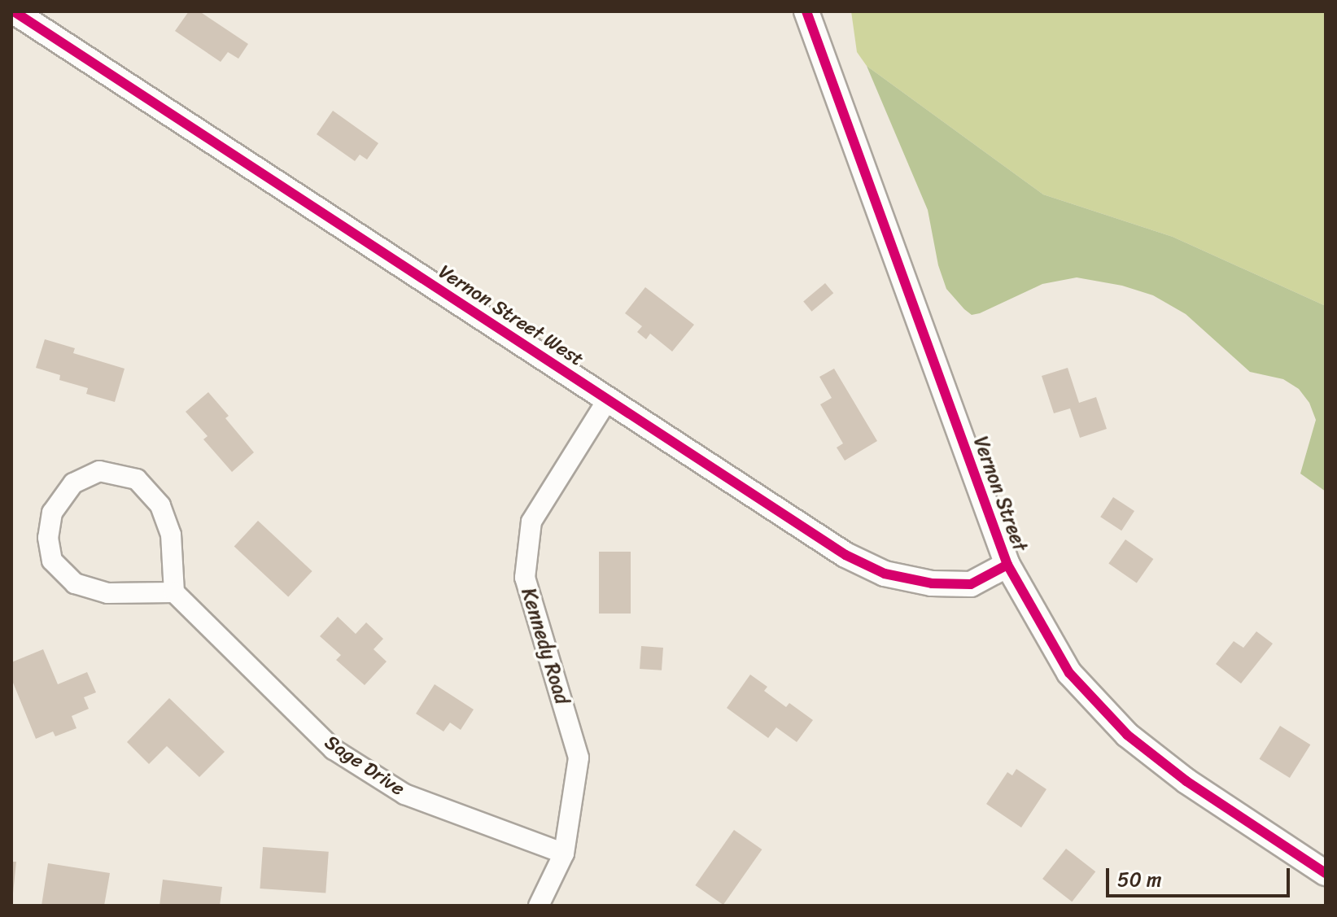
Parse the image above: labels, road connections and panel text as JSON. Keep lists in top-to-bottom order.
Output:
{
  "streets": {
    "street": [
      "Vernon Street West",
      "Vernon Street",
      "Kennedy Road",
      "Sage Drive"
    ]
  },
  "crossings": [
    ["Vernon Street West", "Vernon Street"],
    ["Vernon Street West", "Kennedy Road"],
    ["Kennedy Road", "Sage Drive"]
  ],
  "scale_bar": "50 m"
}
